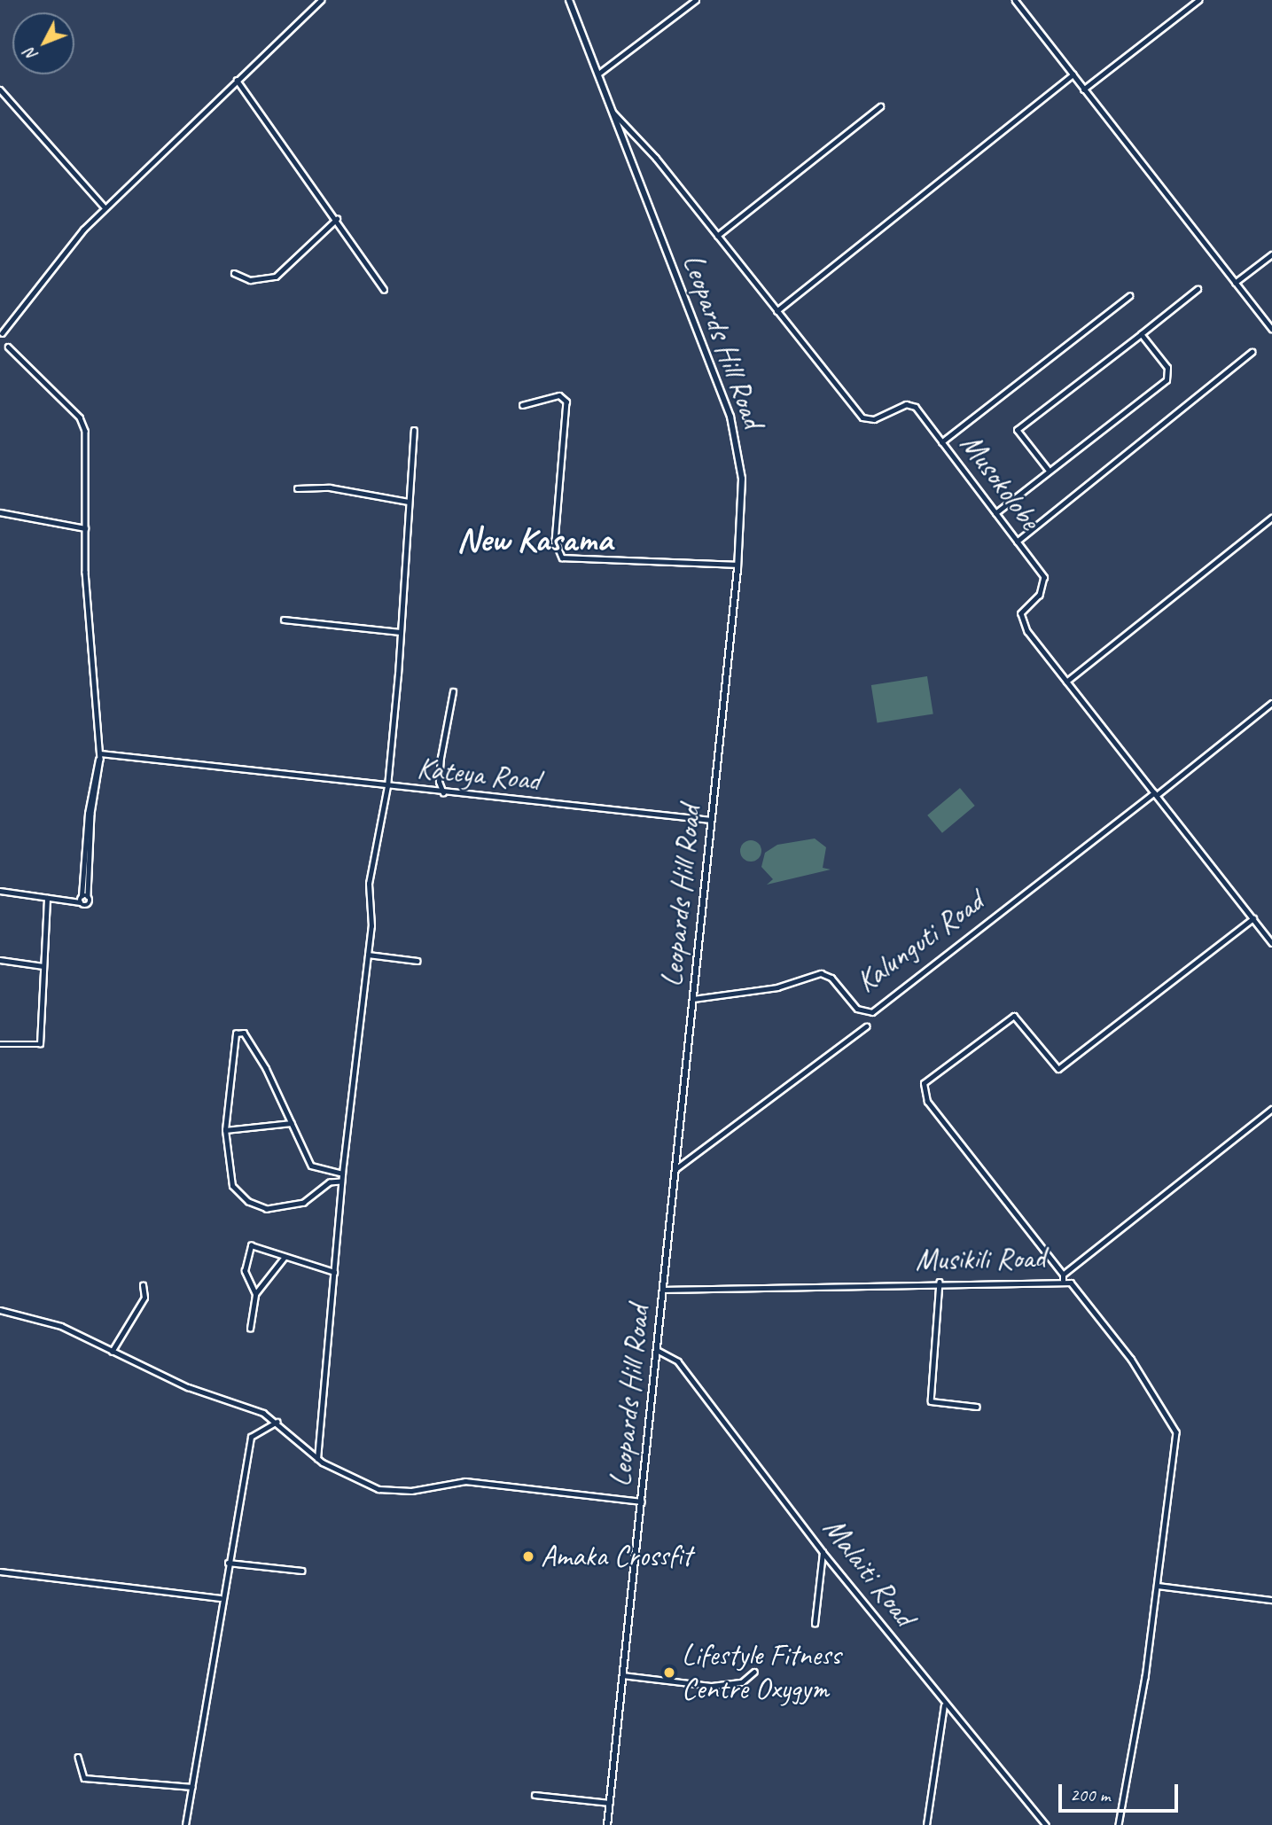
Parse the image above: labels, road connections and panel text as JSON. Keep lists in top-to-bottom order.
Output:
{
  "streets": {
    "main road": ["Leopards Hill Road"],
    "street": [
      "Musokolobe",
      "Kateya Road",
      "Kalunguti Road",
      "Musikili Road",
      "Malaiti Road"
    ]
  },
  "crossings": [
    ["Leopards Hill Road", "Musokolobe"],
    ["Leopards Hill Road", "Kateya Road"],
    ["Leopards Hill Road", "Kalunguti Road"],
    ["Leopards Hill Road", "Musikili Road"],
    ["Leopards Hill Road", "Malaiti Road"],
    ["Musokolobe", "Kalunguti Road"]
  ],
  "districts": ["New Kasama"],
  "places": ["Amaka Crossfit", "Lifestyle Fitness Centre Oxygym"],
  "scale_bar": "200 m",
  "north": "bottom left"
}
